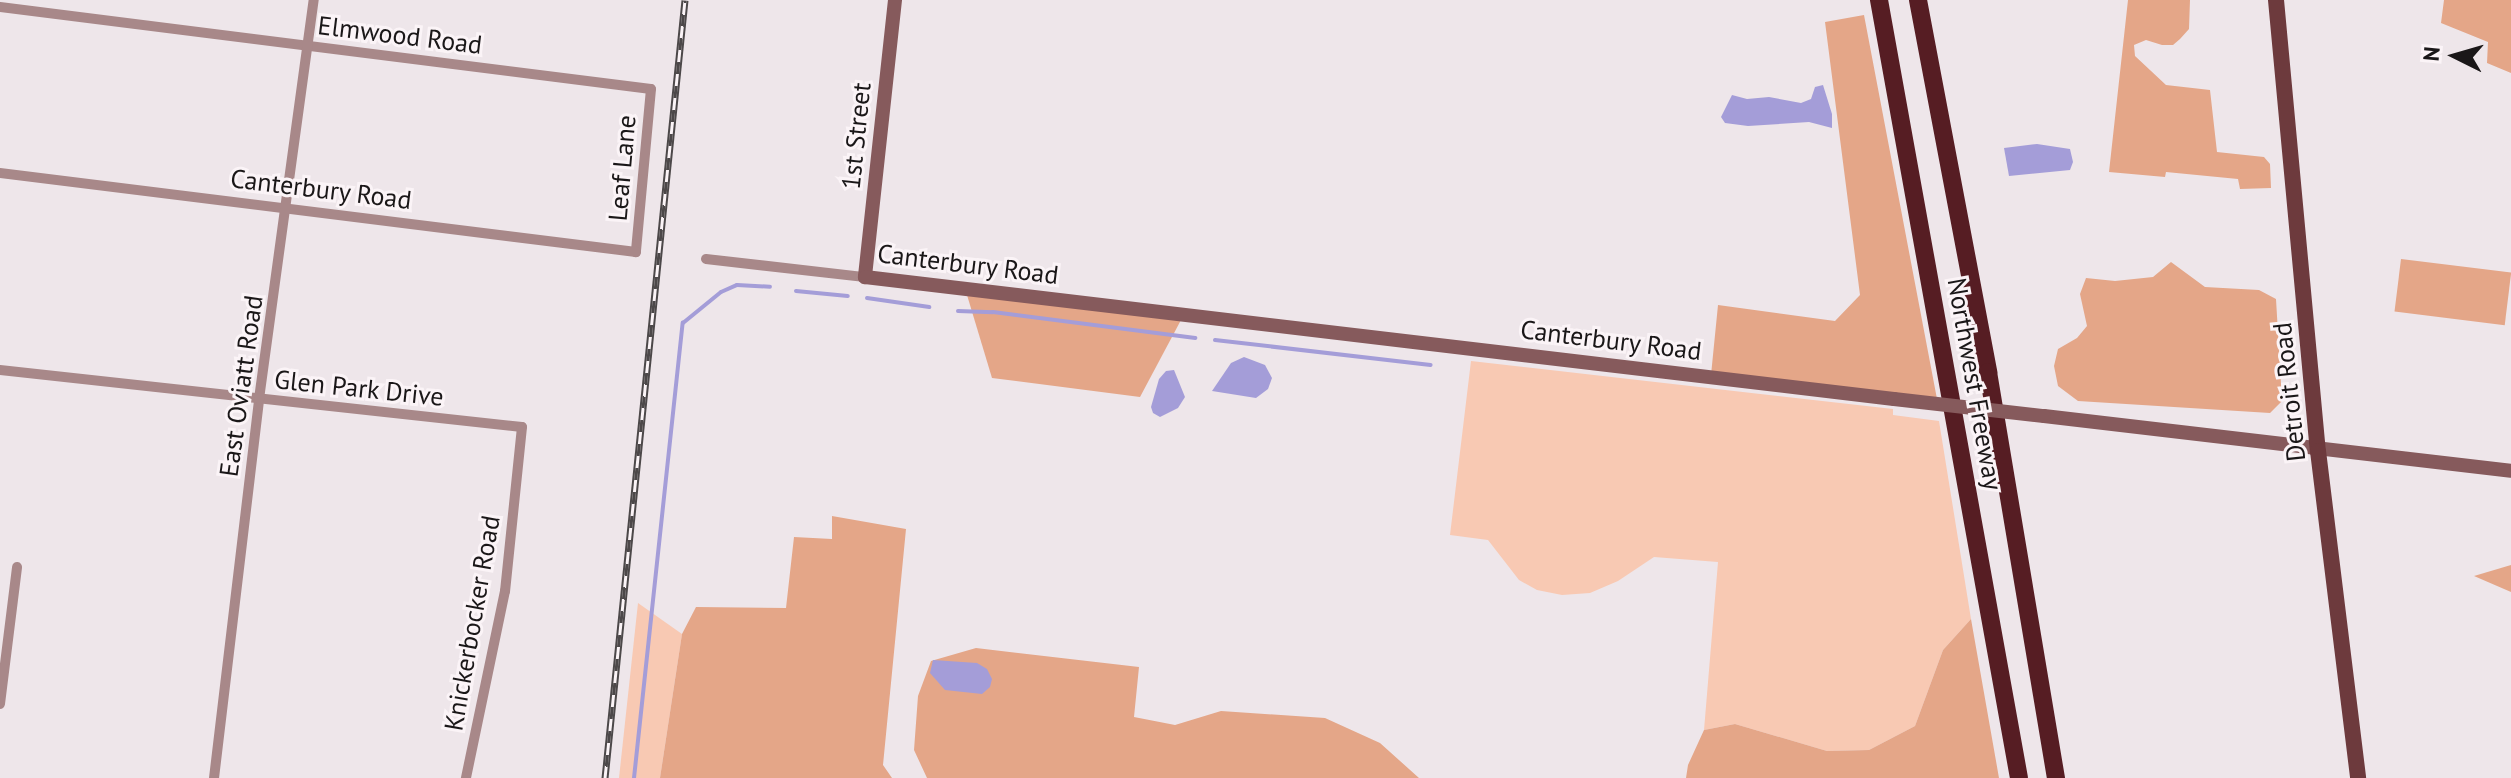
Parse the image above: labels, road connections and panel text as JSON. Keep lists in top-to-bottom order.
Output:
{
  "streets": {
    "highway": ["Northwest Freeway"],
    "main road": ["Detroit Road"],
    "street": [
      "Elmwood Road",
      "1st Street",
      "Leaf Lane",
      "Canterbury Road",
      "East Oviatt Road",
      "Glen Park Drive",
      "Knickerbocker Road"
    ]
  },
  "crossings": [
    ["Elmwood Road", "Leaf Lane"],
    ["Elmwood Road", "East Oviatt Road"],
    ["1st Street", "Canterbury Road"],
    ["Leaf Lane", "Canterbury Road"],
    ["Canterbury Road", "East Oviatt Road"],
    ["Canterbury Road", "Detroit Road"],
    ["East Oviatt Road", "Glen Park Drive"],
    ["Glen Park Drive", "Knickerbocker Road"]
  ],
  "north": "left"
}
